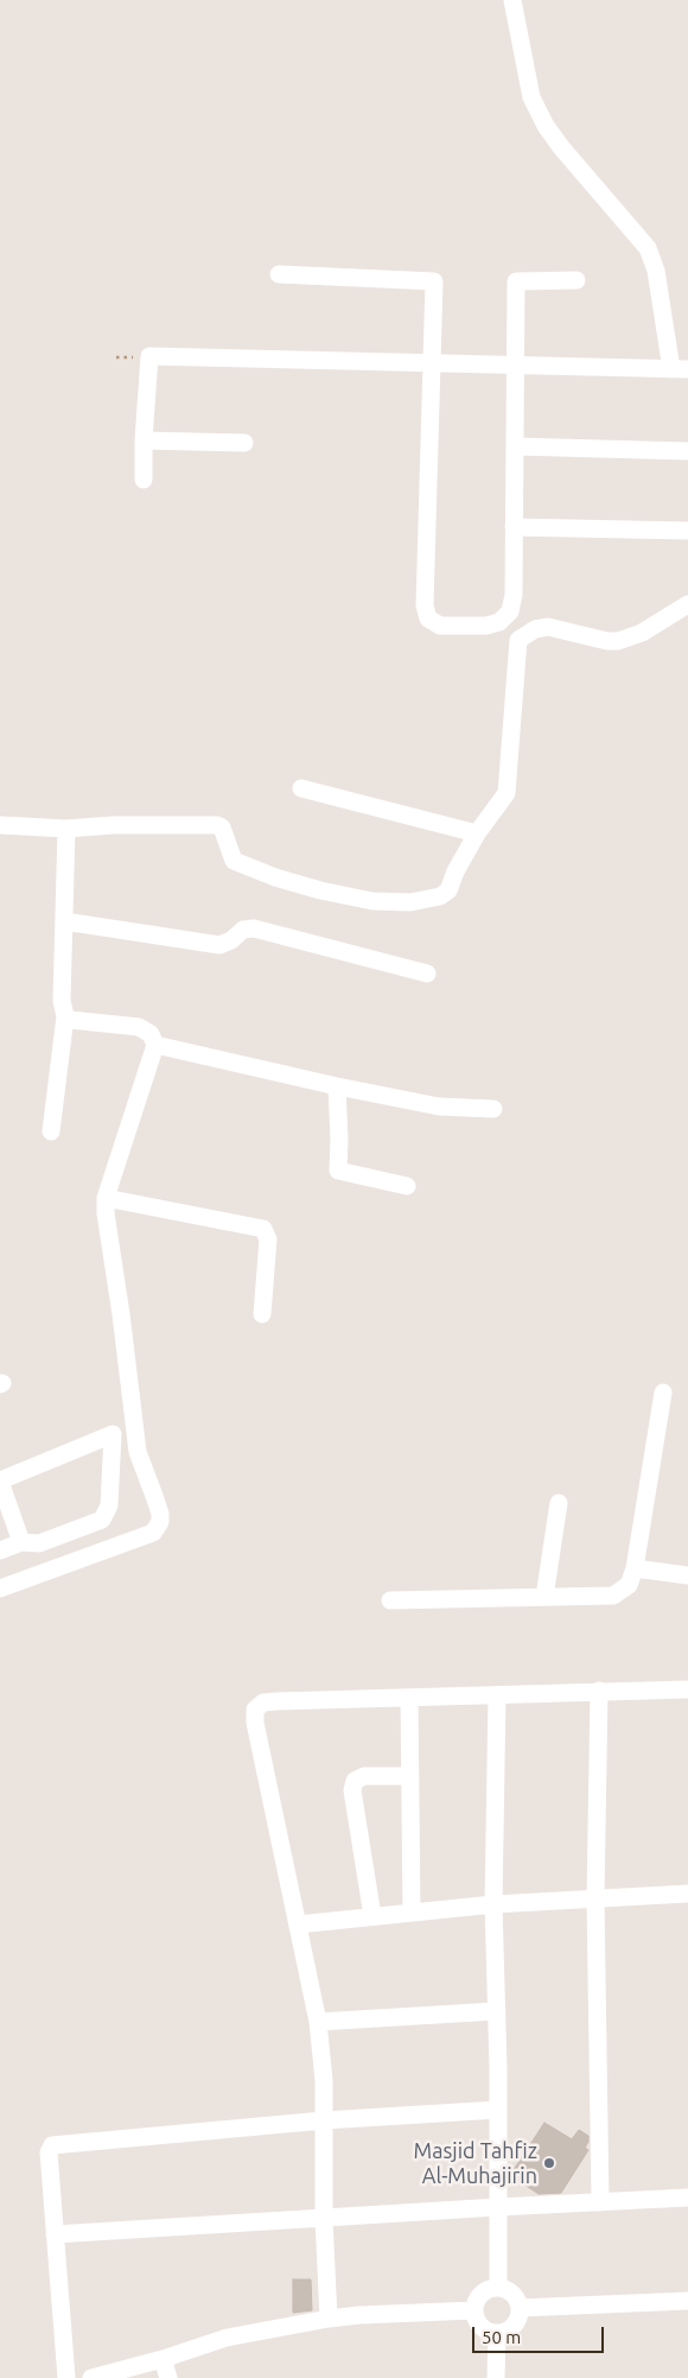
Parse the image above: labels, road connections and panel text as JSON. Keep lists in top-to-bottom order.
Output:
{
  "places": ["Masjid Tahfiz Al-Muhajirin"],
  "scale_bar": "50 m"
}
